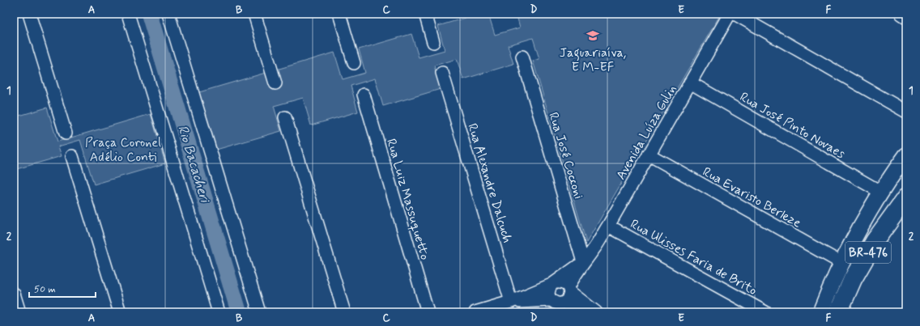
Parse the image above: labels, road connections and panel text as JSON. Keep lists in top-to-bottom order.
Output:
{
  "streets": {
    "highway": ["BR-476"],
    "street": [
      "Rua José Pinto Novaes",
      "Avenida Luíza Gulin",
      "Rua José Cocconi",
      "Rua Alexandre Dalcuch",
      "Rua Evaristo Berleze",
      "Rua Luiz Massuquetto",
      "Rua Ulisses Faria de Brito"
    ]
  },
  "crossings": [
    ["Rua José Pinto Novaes", "Avenida Luíza Gulin"],
    ["Avenida Luíza Gulin", "Rua José Cocconi"],
    ["Avenida Luíza Gulin", "Rua Alexandre Dalcuch"],
    ["Avenida Luíza Gulin", "Rua Evaristo Berleze"],
    ["Avenida Luíza Gulin", "Rua Ulisses Faria de Brito"]
  ],
  "water": ["Rio Bacacheri"],
  "parks": ["Praça Coronel Adélio Conti"],
  "places": {
    "school or university": ["Jaguariaíva, E M-EF"]
  },
  "scale_bar": "50 m",
  "grid": {
    "columns": [
      "A",
      "B",
      "C",
      "D",
      "E",
      "F"
    ],
    "rows": ["1", "2"]
  }
}
